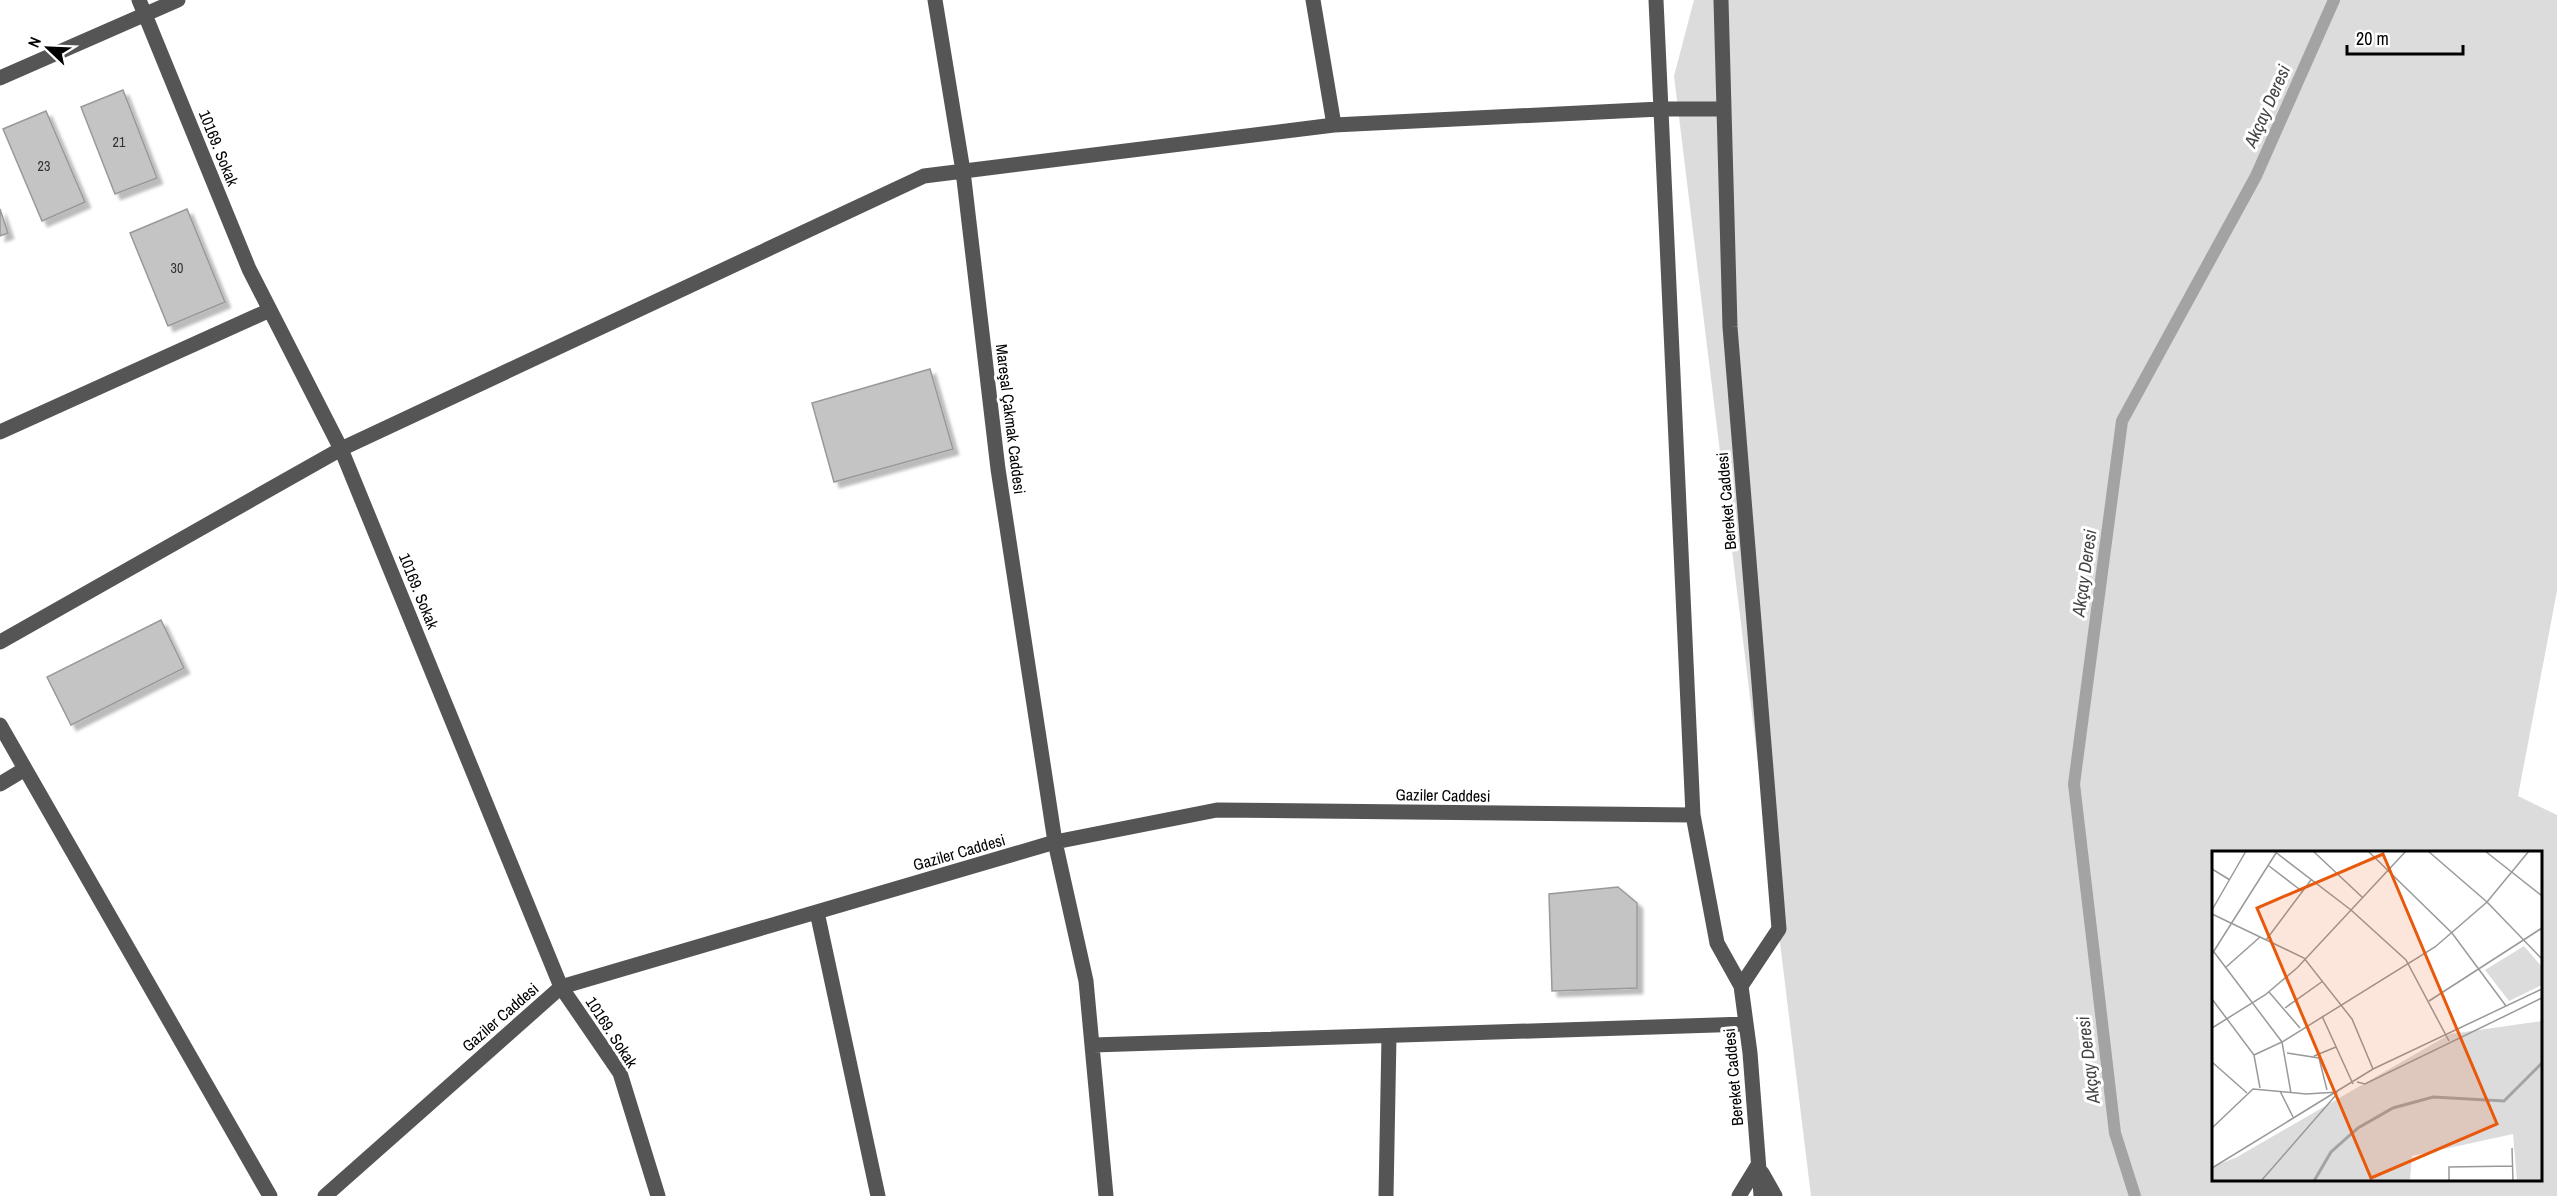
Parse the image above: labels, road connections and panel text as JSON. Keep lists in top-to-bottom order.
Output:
{
  "streets": {
    "street": [
      "10169. Sokak",
      "Mareşal Çakmak Caddesi",
      "Bereket Caddesi",
      "Gaziler Caddesi"
    ]
  },
  "crossings": [
    ["10169. Sokak", "Gaziler Caddesi"],
    ["Mareşal Çakmak Caddesi", "Gaziler Caddesi"],
    ["Bereket Caddesi", "Gaziler Caddesi"]
  ],
  "water": ["Akçay Deresi"],
  "house_numbers": ["21", "23", "30"],
  "scale_bar": "20 m",
  "north": "top left"
}
